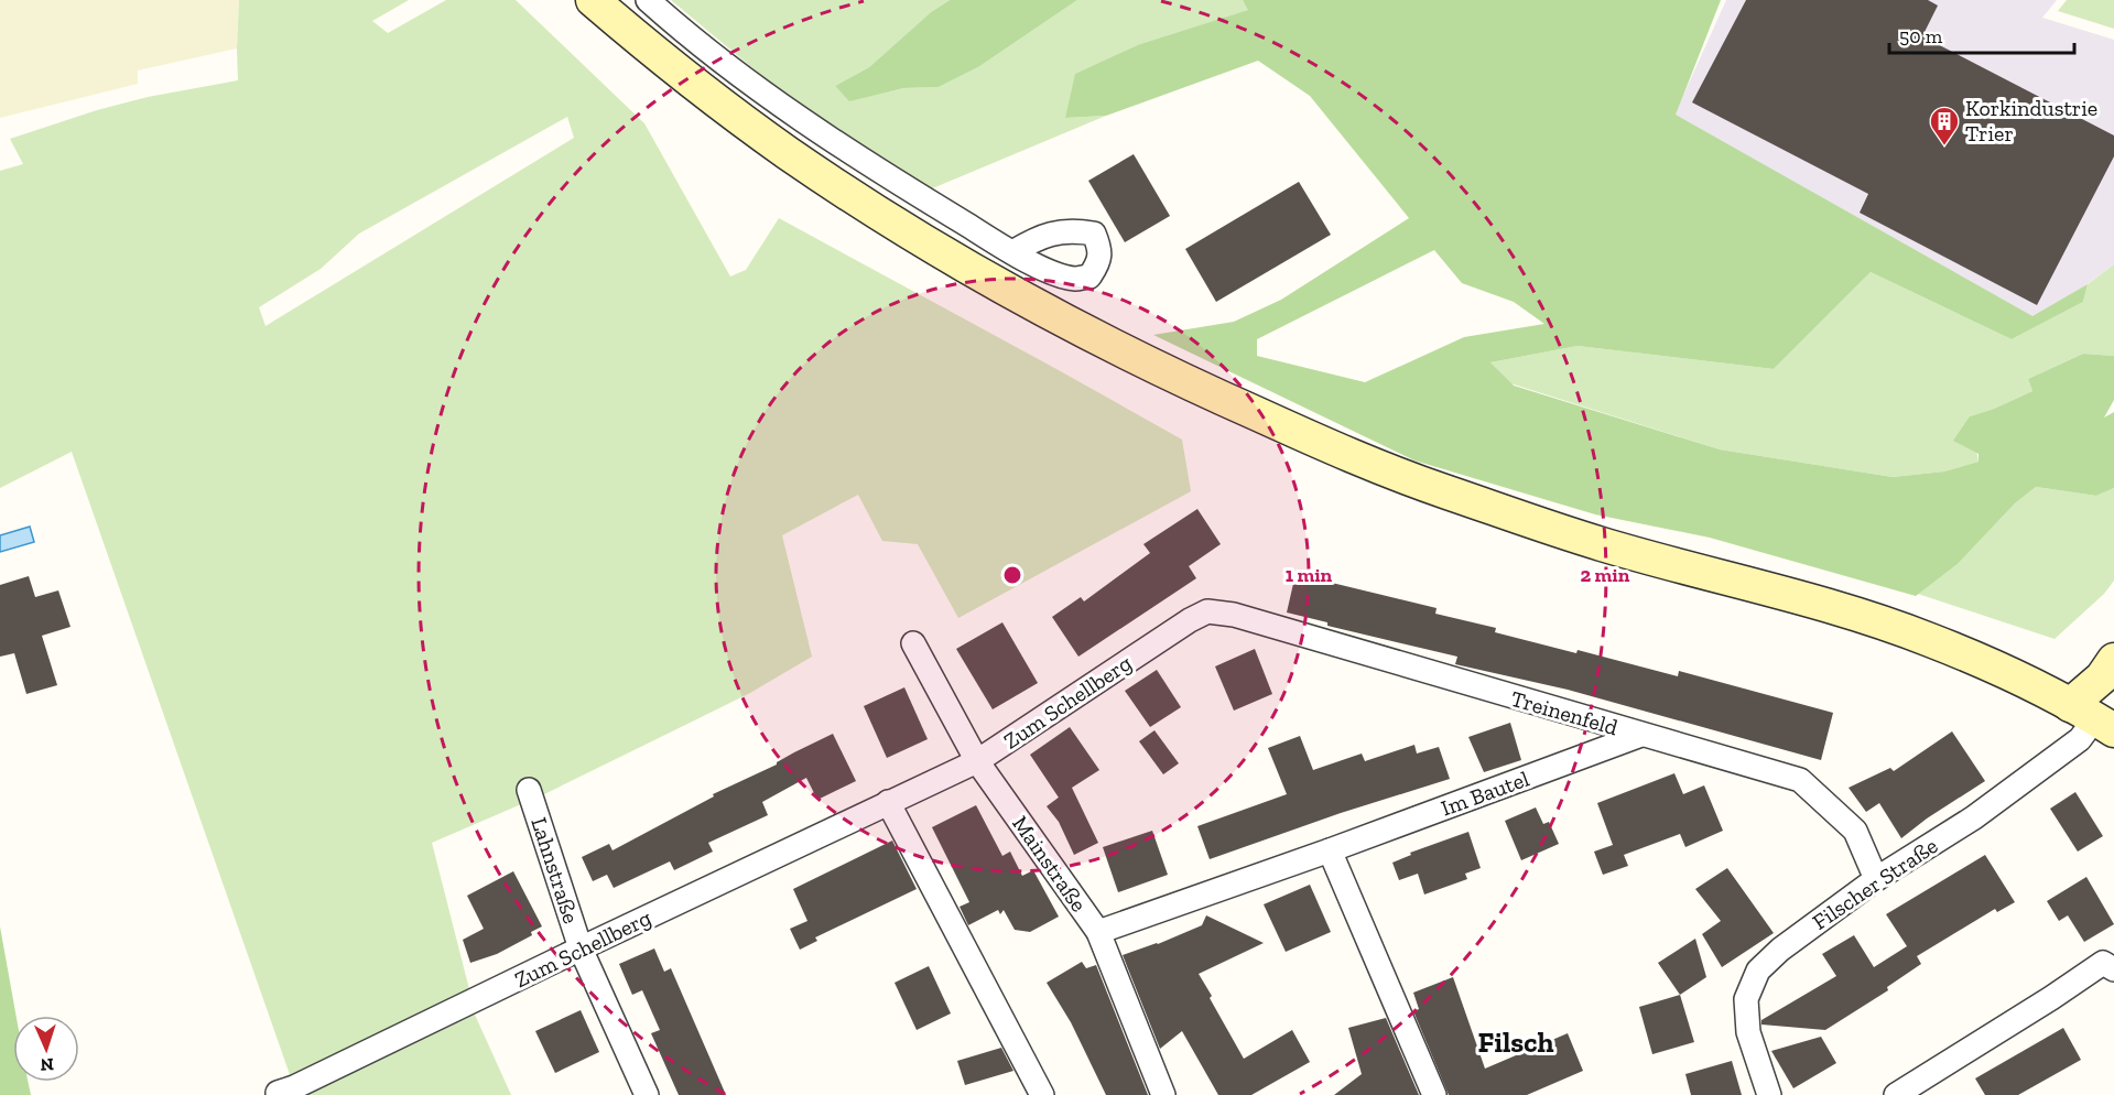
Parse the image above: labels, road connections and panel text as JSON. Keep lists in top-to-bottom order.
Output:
{
  "streets": {
    "street": [
      "Zum Schellberg",
      "Treinenfeld",
      "Im Bautel",
      "Mainstraße",
      "Lahnstraße",
      "Filscher Straße"
    ]
  },
  "crossings": [
    ["Zum Schellberg", "Treinenfeld"],
    ["Zum Schellberg", "Mainstraße"],
    ["Zum Schellberg", "Lahnstraße"],
    ["Treinenfeld", "Im Bautel"],
    ["Treinenfeld", "Filscher Straße"],
    ["Im Bautel", "Mainstraße"]
  ],
  "districts": ["Filsch"],
  "places": {
    "building": ["Korkindustrie Trier"]
  },
  "scale_bar": "50 m",
  "north": "bottom",
  "rings": ["1 min", "2 min"]
}
